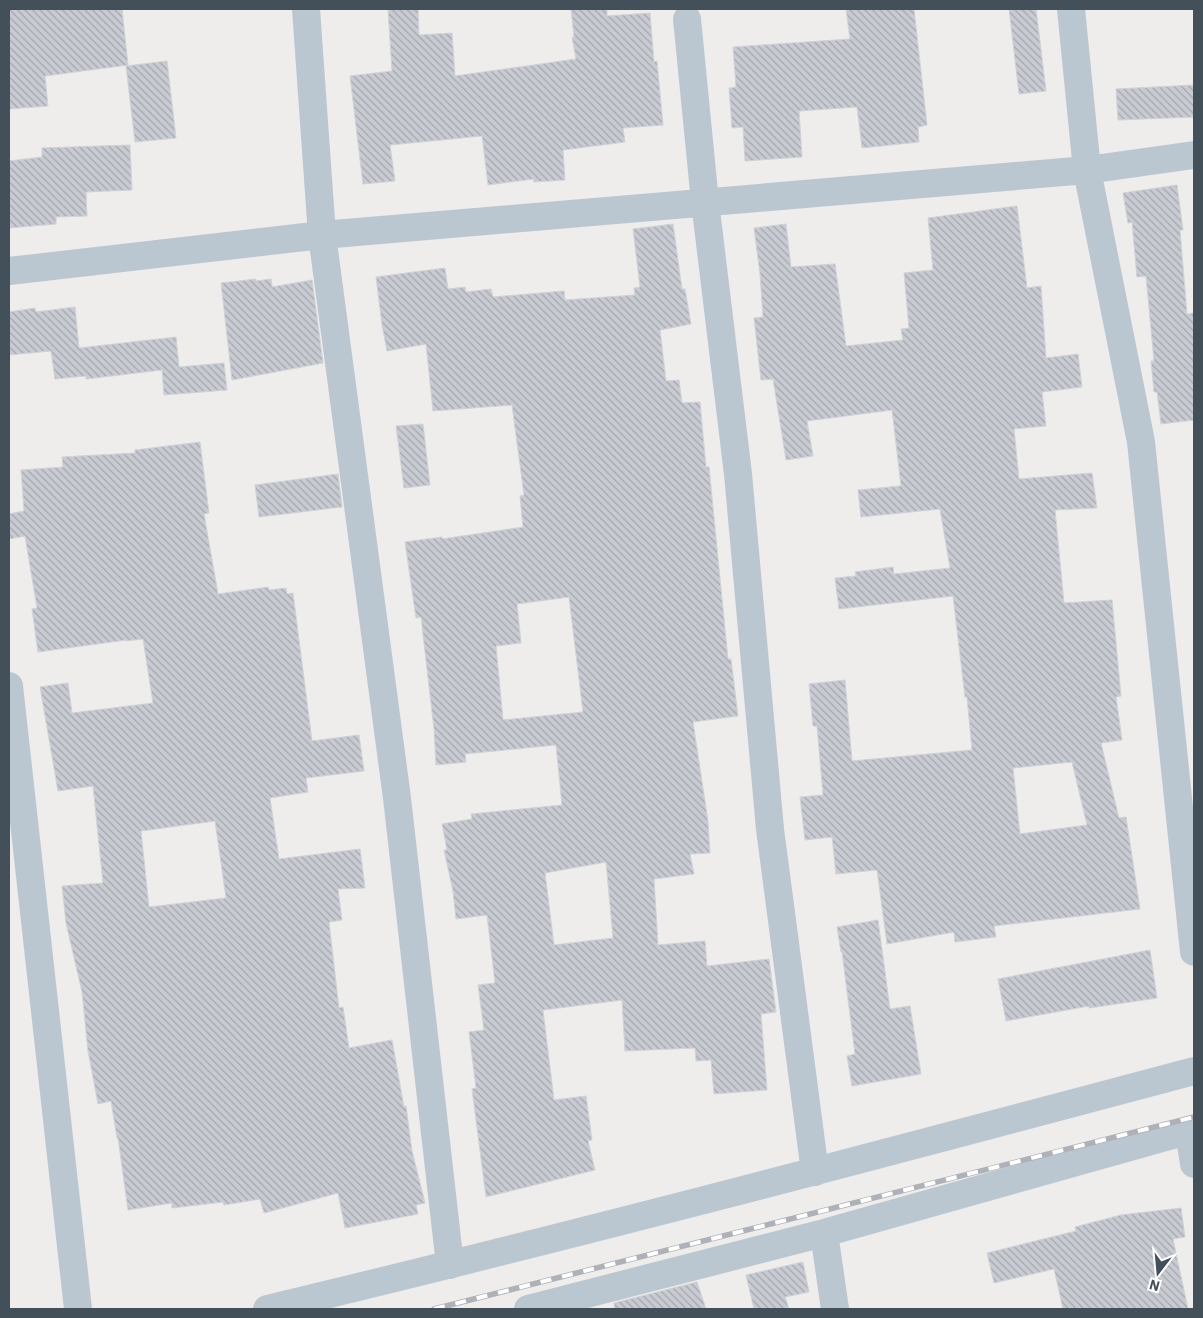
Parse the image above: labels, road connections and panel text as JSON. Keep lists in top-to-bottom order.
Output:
{
  "north": "bottom"
}
